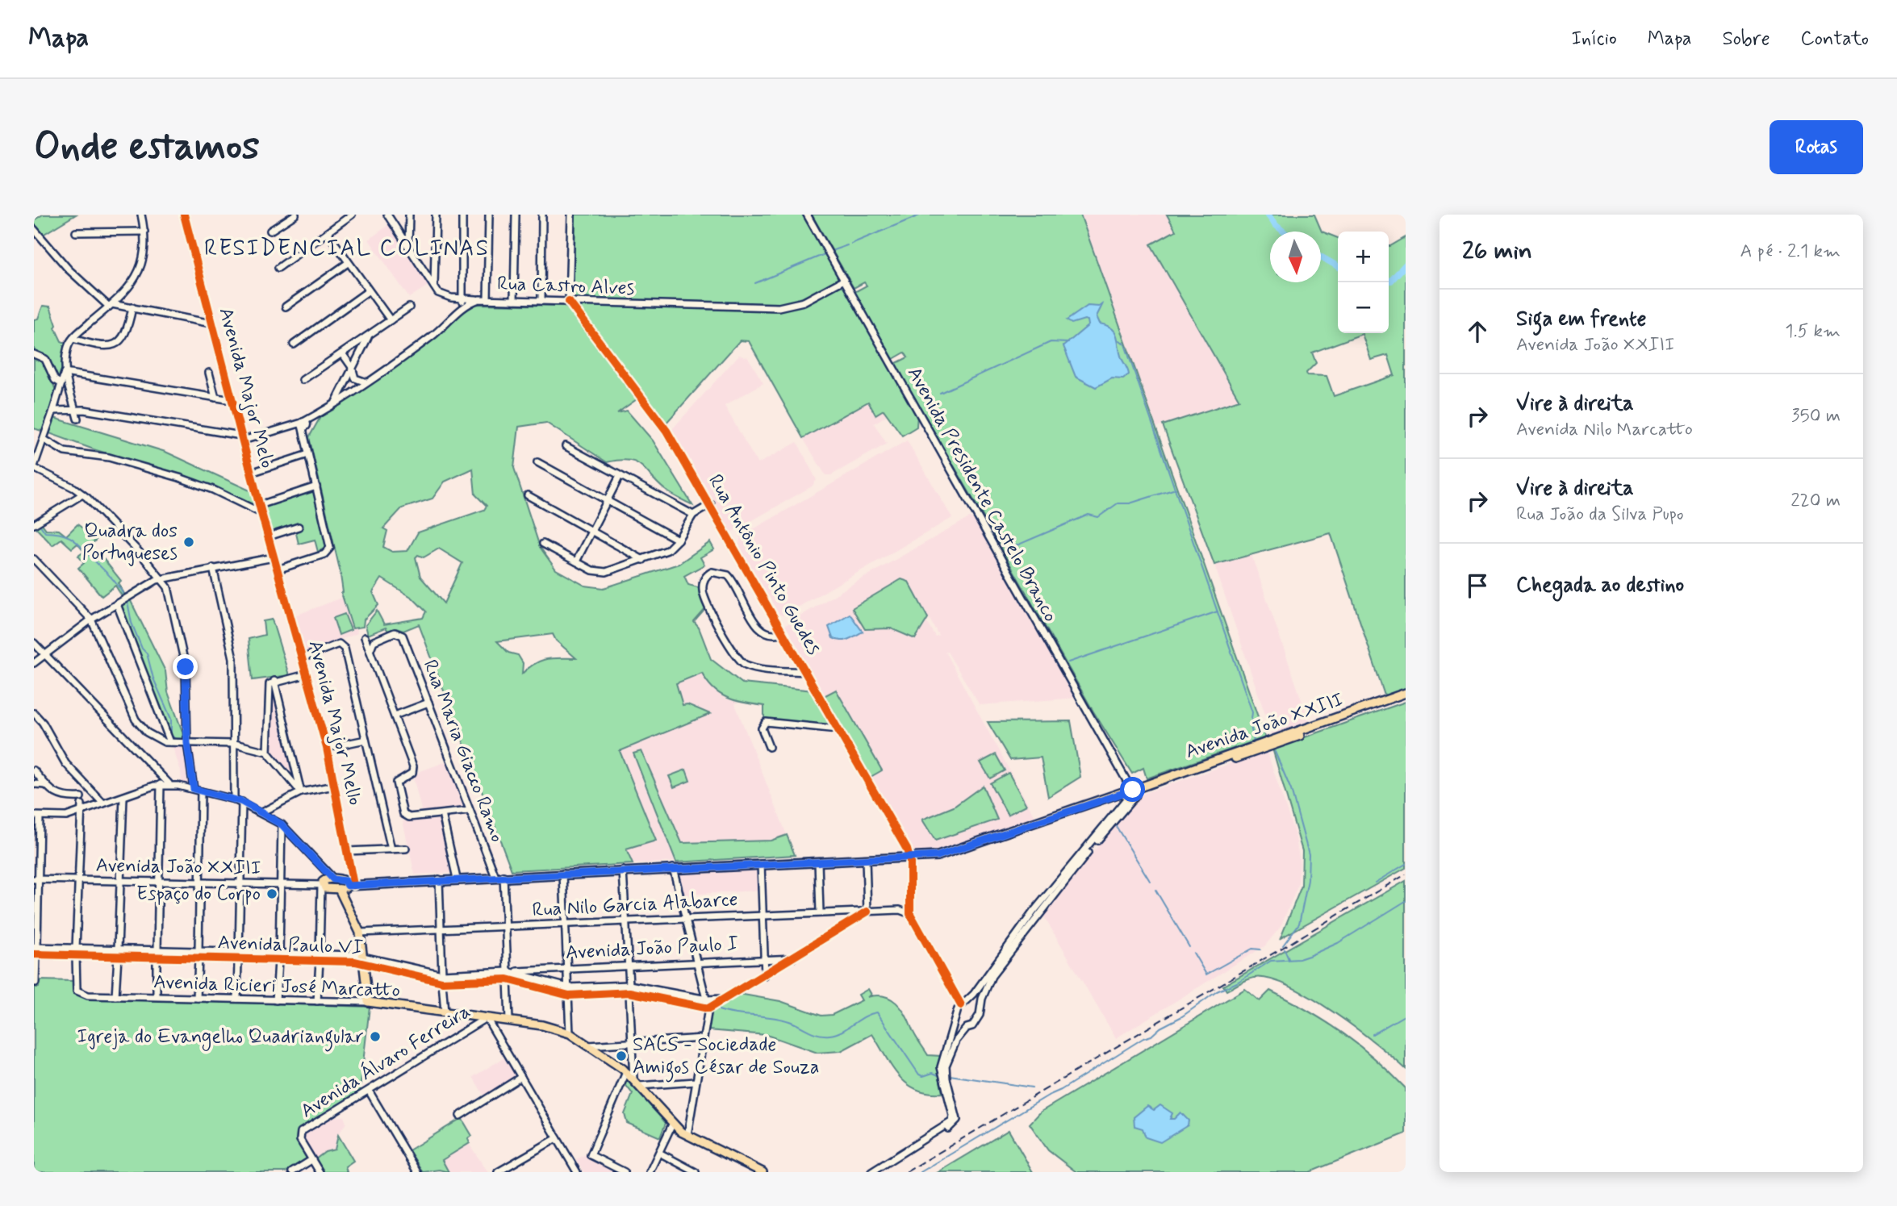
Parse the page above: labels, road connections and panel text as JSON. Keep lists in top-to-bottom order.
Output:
{
  "streets": {
    "main road": ["Avenida João XXIII", "Avenida Ricieri José Marcatto"],
    "street": [
      "Rua Castro Alves",
      "Avenida Major Melo",
      "Avenida Presidente Castelo Branco",
      "Rua Antônio Pinto Guedes",
      "Avenida Major Mello",
      "Rua Maria Giacco Ramo",
      "Rua Nilo Garcia Alabarce",
      "Avenida Paulo VI",
      "Avenida João Paulo I",
      "Avenida Álvaro Ferreira"
    ]
  },
  "crossings": [
    ["Rua Castro Alves", "Avenida Major Melo"],
    ["Rua Castro Alves", "Avenida Presidente Castelo Branco"],
    ["Rua Castro Alves", "Rua Antônio Pinto Guedes"],
    ["Avenida Major Melo", "Avenida Major Mello"],
    ["Avenida Presidente Castelo Branco", "Avenida João XXIII"],
    ["Rua Antônio Pinto Guedes", "Avenida João XXIII"],
    ["Avenida Major Mello", "Avenida João XXIII"],
    ["Avenida João XXIII", "Rua Maria Giacco Ramo"],
    ["Rua Maria Giacco Ramo", "Rua Nilo Garcia Alabarce"],
    ["Rua Maria Giacco Ramo", "Avenida Paulo VI"],
    ["Rua Maria Giacco Ramo", "Avenida João Paulo I"],
    ["Avenida Paulo VI", "Avenida João Paulo I"],
    ["Avenida Paulo VI", "Avenida Ricieri José Marcatto"],
    ["Avenida Ricieri José Marcatto", "Avenida Álvaro Ferreira"]
  ],
  "districts": ["RESIDENCIAL COLINAS"],
  "places": [
    "Quadra dos Portugueses",
    "Espaço do Corpo",
    "Igreja do Evangelho Quadriangular",
    "SACS - Sociedade Amigos César de Souza"
  ],
  "north": "bottom",
  "page": {
    "header": "Mapa",
    "nav": [
      "Início",
      "Mapa",
      "Sobre",
      "Contato"
    ],
    "buttons": "Rotas",
    "title": "Onde estamos",
    "heading": ["26 min", "A pé · 2.1 km"],
    "map_buttons": ["+", "−"],
    "list": [
      ["Siga em frente", "Avenida João XXIII", "1.5 km"],
      ["Vire à direita", "Avenida Nilo Marcatto", "350 m"],
      ["Vire à direita", "Rua João da Silva Pupo", "220 m"],
      "Chegada ao destino"
    ]
  }
}
